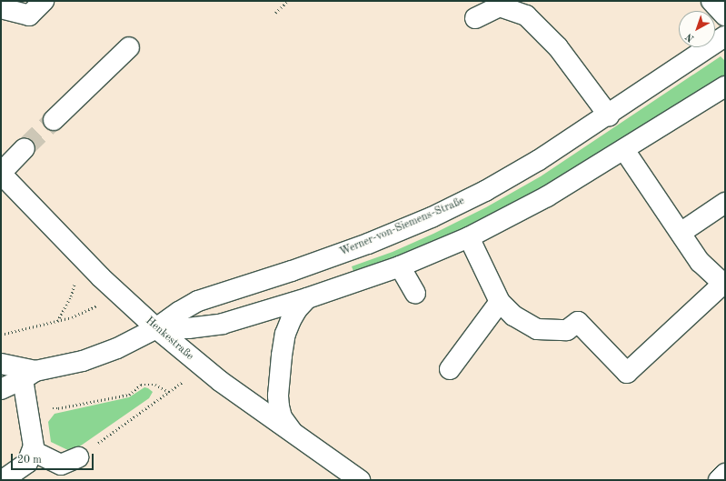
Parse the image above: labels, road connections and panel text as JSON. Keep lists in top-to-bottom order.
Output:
{
  "streets": {
    "main road": ["Werner-von-Siemens-Straße", "Henkestraße"]
  },
  "crossings": [
    ["Werner-von-Siemens-Straße", "Henkestraße"]
  ],
  "scale_bar": "20 m",
  "north": "bottom left"
}
